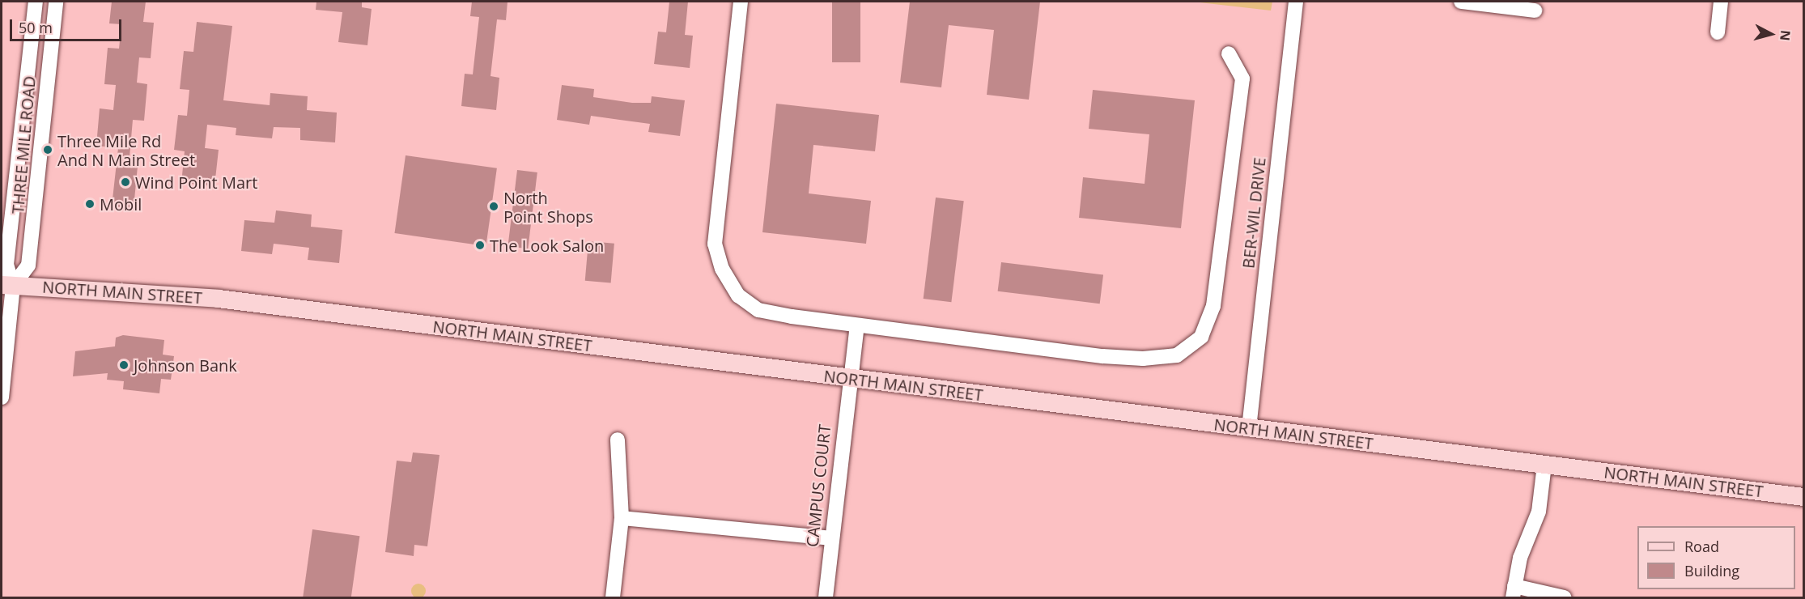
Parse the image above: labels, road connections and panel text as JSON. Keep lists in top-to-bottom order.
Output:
{
  "streets": {
    "main road": ["NORTH MAIN STREET"],
    "street": ["THREE MILE ROAD", "BER-WIL DRIVE", "CAMPUS COURT"]
  },
  "crossings": [
    ["THREE MILE ROAD", "NORTH MAIN STREET"],
    ["BER-WIL DRIVE", "NORTH MAIN STREET"],
    ["NORTH MAIN STREET", "CAMPUS COURT"]
  ],
  "places": [
    "Three Mile Rd And N Main Street",
    "Wind Point Mart",
    "Mobil",
    "North Point Shops",
    "The Look Salon",
    "Johnson Bank"
  ],
  "legend": ["Road", "Building"],
  "scale_bar": "50 m",
  "north": "right"
}
